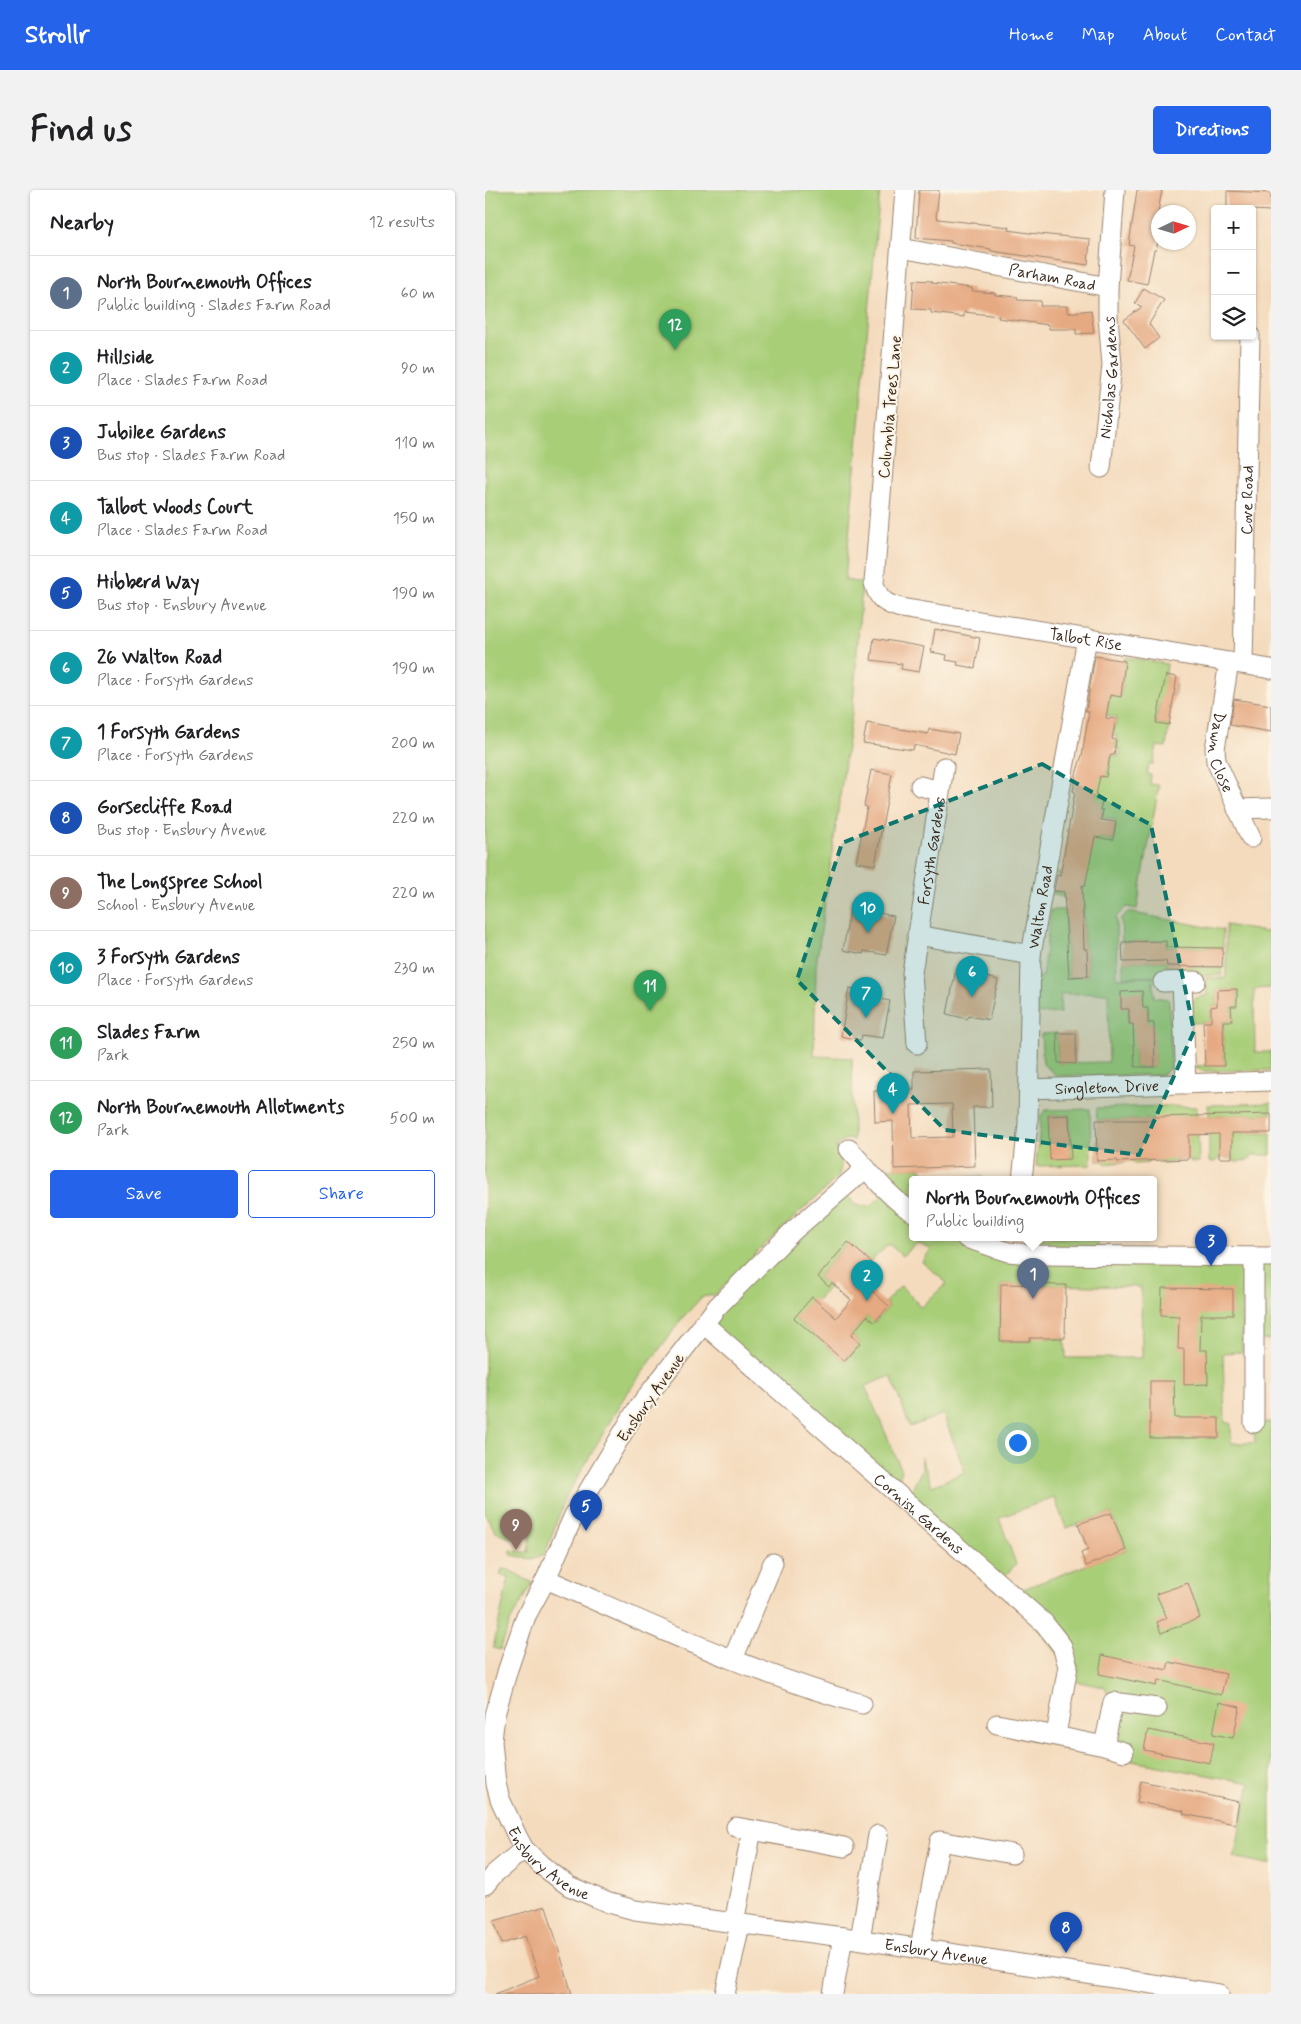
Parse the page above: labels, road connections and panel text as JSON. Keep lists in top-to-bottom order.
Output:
{
  "streets": {
    "street": [
      "Parham Road",
      "Nicholas Gardens",
      "Columbia Trees Lane",
      "Cove Road",
      "Talbot Rise",
      "Dawn Close",
      "Forsyth Gardens",
      "Walton Road",
      "Singleton Drive",
      "Ensbury Avenue",
      "Cornish Gardens"
    ]
  },
  "crossings": [
    ["Parham Road", "Nicholas Gardens"],
    ["Parham Road", "Columbia Trees Lane"],
    ["Columbia Trees Lane", "Talbot Rise"],
    ["Cove Road", "Talbot Rise"],
    ["Cove Road", "Dawn Close"],
    ["Talbot Rise", "Dawn Close"],
    ["Talbot Rise", "Walton Road"],
    ["Walton Road", "Singleton Drive"],
    ["Ensbury Avenue", "Cornish Gardens"]
  ],
  "north": "right",
  "page": {
    "header": "Strollr",
    "nav": [
      "Home",
      "Map",
      "About",
      "Contact"
    ],
    "buttons": [
      "Directions",
      ["Save", "Share"]
    ],
    "title": "Find us",
    "heading": ["Nearby", "12 results"],
    "map_buttons": ["+", "−"],
    "list": [
      {
        "mark": "1",
        "name": "North Bournemouth Offices",
        "note": "Public building · Slades Farm Road",
        "value": "60 m"
      },
      {
        "mark": "2",
        "name": "Hillside",
        "note": "Place · Slades Farm Road",
        "value": "90 m"
      },
      {
        "mark": "3",
        "name": "Jubilee Gardens",
        "note": "Bus stop · Slades Farm Road",
        "value": "110 m"
      },
      {
        "mark": "4",
        "name": "Talbot Woods Court",
        "note": "Place · Slades Farm Road",
        "value": "150 m"
      },
      {
        "mark": "5",
        "name": "Hibberd Way",
        "note": "Bus stop · Ensbury Avenue",
        "value": "190 m"
      },
      {
        "mark": "6",
        "name": "26 Walton Road",
        "note": "Place · Forsyth Gardens",
        "value": "190 m"
      },
      {
        "mark": "7",
        "name": "1 Forsyth Gardens",
        "note": "Place · Forsyth Gardens",
        "value": "200 m"
      },
      {
        "mark": "8",
        "name": "Gorsecliffe Road",
        "note": "Bus stop · Ensbury Avenue",
        "value": "220 m"
      },
      {
        "mark": "9",
        "name": "The Longspree School",
        "note": "School · Ensbury Avenue",
        "value": "220 m"
      },
      {
        "mark": "10",
        "name": "3 Forsyth Gardens",
        "note": "Place · Forsyth Gardens",
        "value": "230 m"
      },
      {
        "mark": "11",
        "name": "Slades Farm",
        "note": "Park",
        "value": "250 m"
      },
      {
        "mark": "12",
        "name": "North Bournemouth Allotments",
        "note": "Park",
        "value": "500 m"
      }
    ],
    "pins": [
      "12",
      "10",
      "6",
      "11",
      "7",
      "4",
      "3",
      "1",
      "2",
      "5",
      "9",
      "8"
    ],
    "popup": ["North Bournemouth Offices", "Public building"]
  }
}
